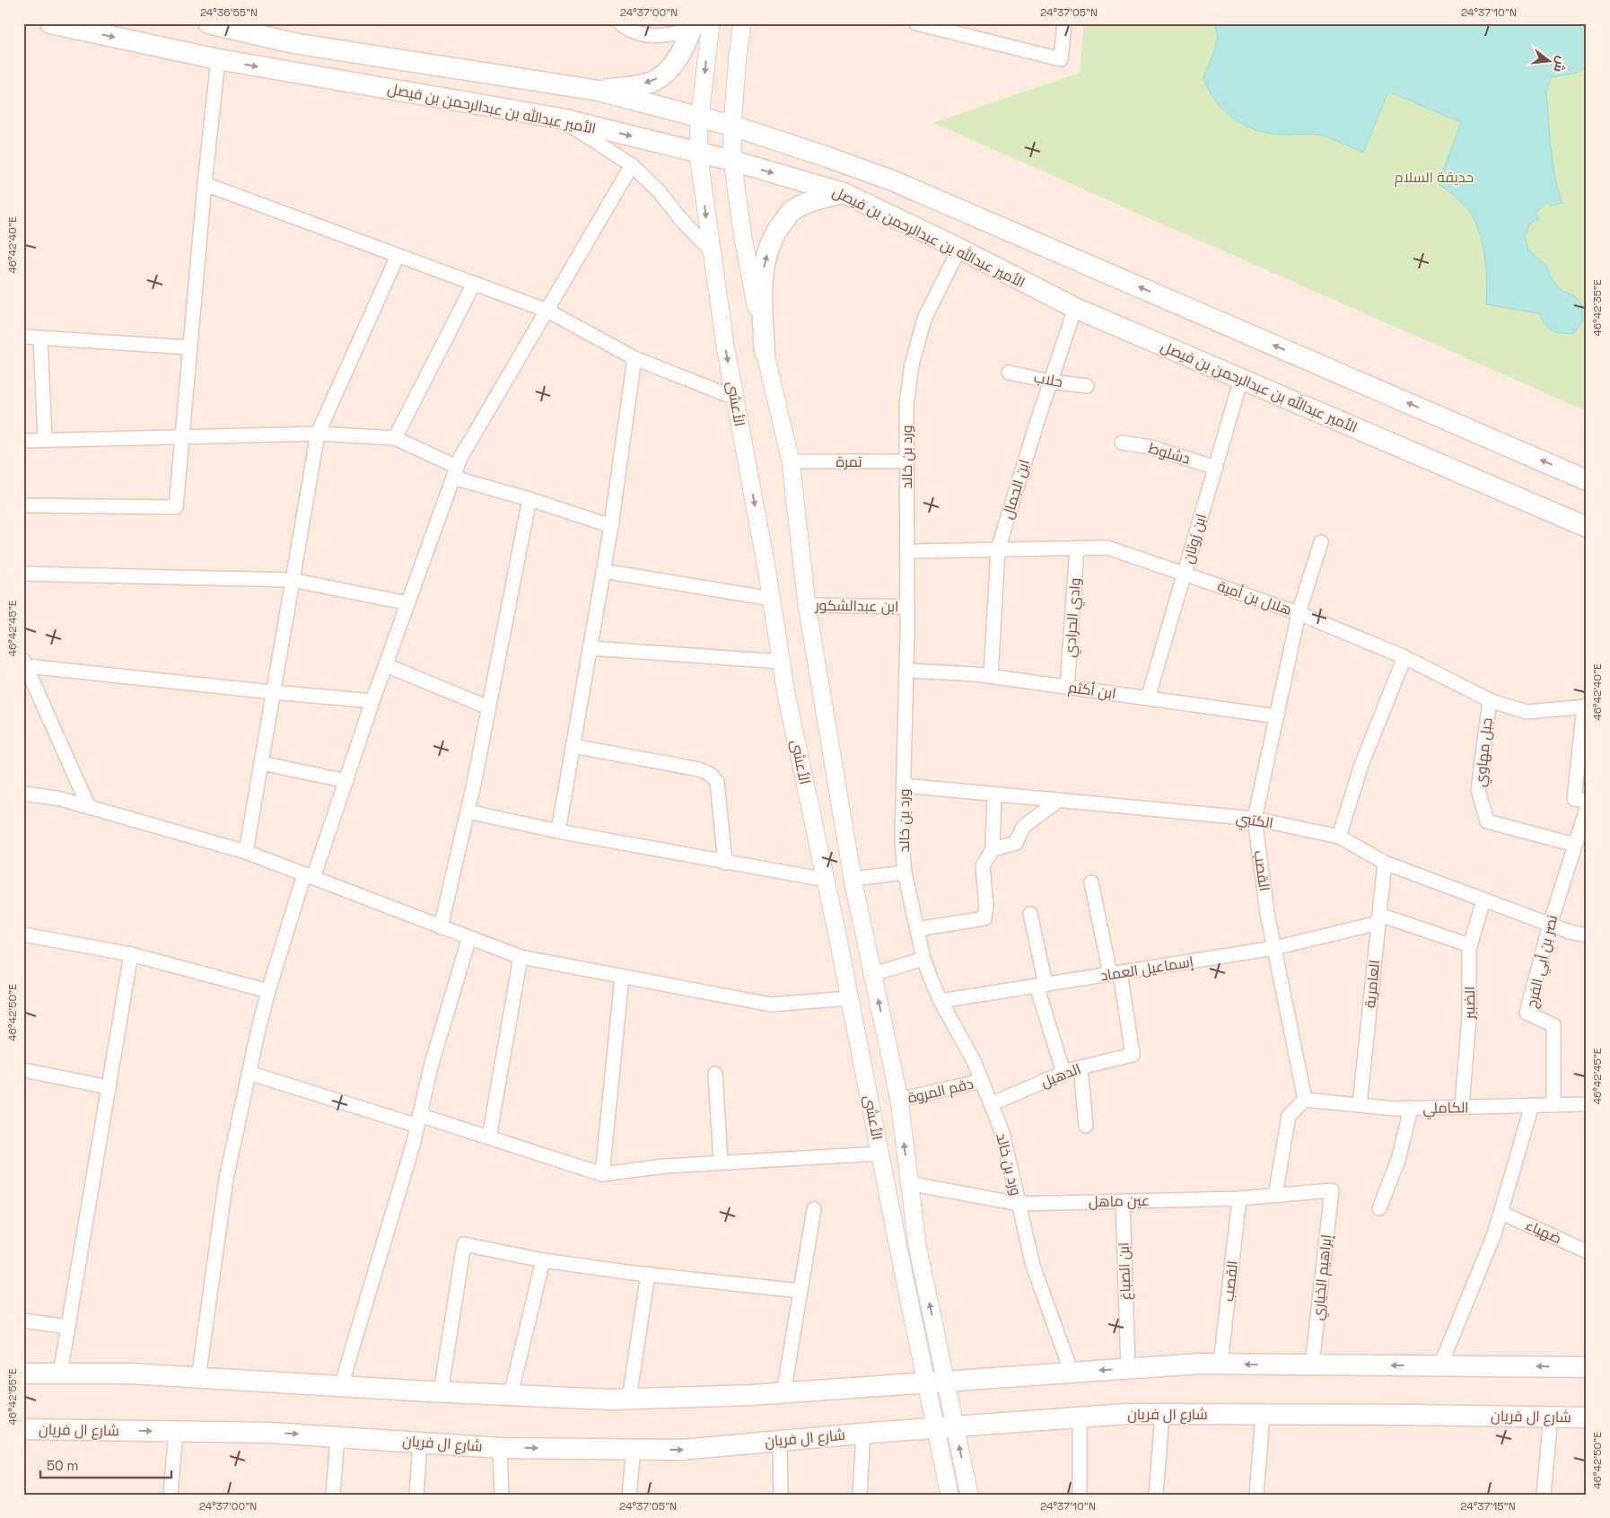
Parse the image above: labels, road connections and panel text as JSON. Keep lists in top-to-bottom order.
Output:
{
  "streets": {
    "main road": ["الأمير عبدالله بن عبدالرحمن بن فيصل", "شارع ال فريان"],
    "street": [
      "حلاب",
      "الأعشى",
      "دشلوط",
      "ورد بن خالد",
      "تمرة",
      "ابن الجمال",
      "ابن زوتان",
      "هلال بن أمية",
      "ابن عبدالشكور",
      "وادي الحرادي",
      "ابن أكثم",
      "جبل مهاوي",
      "الكتبي",
      "القصب",
      "نصر بن أبي الفرج",
      "إسماعيل العماد",
      "العامرية",
      "الضبير",
      "الدهيل",
      "دقم المروة",
      "الكاملي",
      "عين ماهل",
      "ضهياء",
      "ابن الصباغ",
      "إبراهيم الخياري"
    ]
  },
  "crossings": [
    ["الأمير عبدالله بن عبدالرحمن بن فيصل", "الأعشى"],
    ["الأمير عبدالله بن عبدالرحمن بن فيصل", "ورد بن خالد"],
    ["الأمير عبدالله بن عبدالرحمن بن فيصل", "ابن الجمال"],
    ["الأمير عبدالله بن عبدالرحمن بن فيصل", "ابن زوتان"],
    ["حلاب", "ابن الجمال"],
    ["الأعشى", "تمرة"],
    ["الأعشى", "ابن عبدالشكور"],
    ["الأعشى", "دقم المروة"],
    ["الأعشى", "عين ماهل"],
    ["الأعشى", "شارع ال فريان"],
    ["دشلوط", "ابن زوتان"],
    ["ورد بن خالد", "تمرة"],
    ["ورد بن خالد", "هلال بن أمية"],
    ["ورد بن خالد", "ابن عبدالشكور"],
    ["ورد بن خالد", "ابن أكثم"],
    ["ورد بن خالد", "الكتبي"],
    ["ورد بن خالد", "إسماعيل العماد"],
    ["ورد بن خالد", "الدهيل"],
    ["ورد بن خالد", "دقم المروة"],
    ["ورد بن خالد", "عين ماهل"],
    ["ابن الجمال", "هلال بن أمية"],
    ["ابن الجمال", "ابن أكثم"],
    ["ابن زوتان", "هلال بن أمية"],
    ["ابن زوتان", "ابن أكثم"],
    ["هلال بن أمية", "وادي الحرادي"],
    ["هلال بن أمية", "جبل مهاوي"],
    ["هلال بن أمية", "القصب"],
    ["وادي الحرادي", "ابن أكثم"],
    ["ابن أكثم", "القصب"],
    ["جبل مهاوي", "نصر بن أبي الفرج"],
    ["الكتبي", "القصب"],
    ["الكتبي", "نصر بن أبي الفرج"],
    ["الكتبي", "العامرية"],
    ["الكتبي", "الضبير"],
    ["القصب", "إسماعيل العماد"],
    ["القصب", "الكاملي"],
    ["القصب", "عين ماهل"],
    ["نصر بن أبي الفرج", "الكاملي"],
    ["إسماعيل العماد", "العامرية"],
    ["إسماعيل العماد", "الدهيل"],
    ["العامرية", "الكاملي"],
    ["الضبير", "الكاملي"],
    ["عين ماهل", "ابن الصباغ"],
    ["عين ماهل", "إبراهيم الخياري"]
  ],
  "parks": ["حديقة السلام"],
  "scale_bar": "50 m",
  "north": "right",
  "coordinates": [
    "24°36'55\"N",
    "24°37'00\"N",
    "24°37'05\"N",
    "24°37'10\"N",
    "46°42'40\"E",
    "46°42'35\"E",
    "46°42'45\"E",
    "46°42'50\"E",
    "46°42'55\"E",
    "24°37'15\"N"
  ]
}
